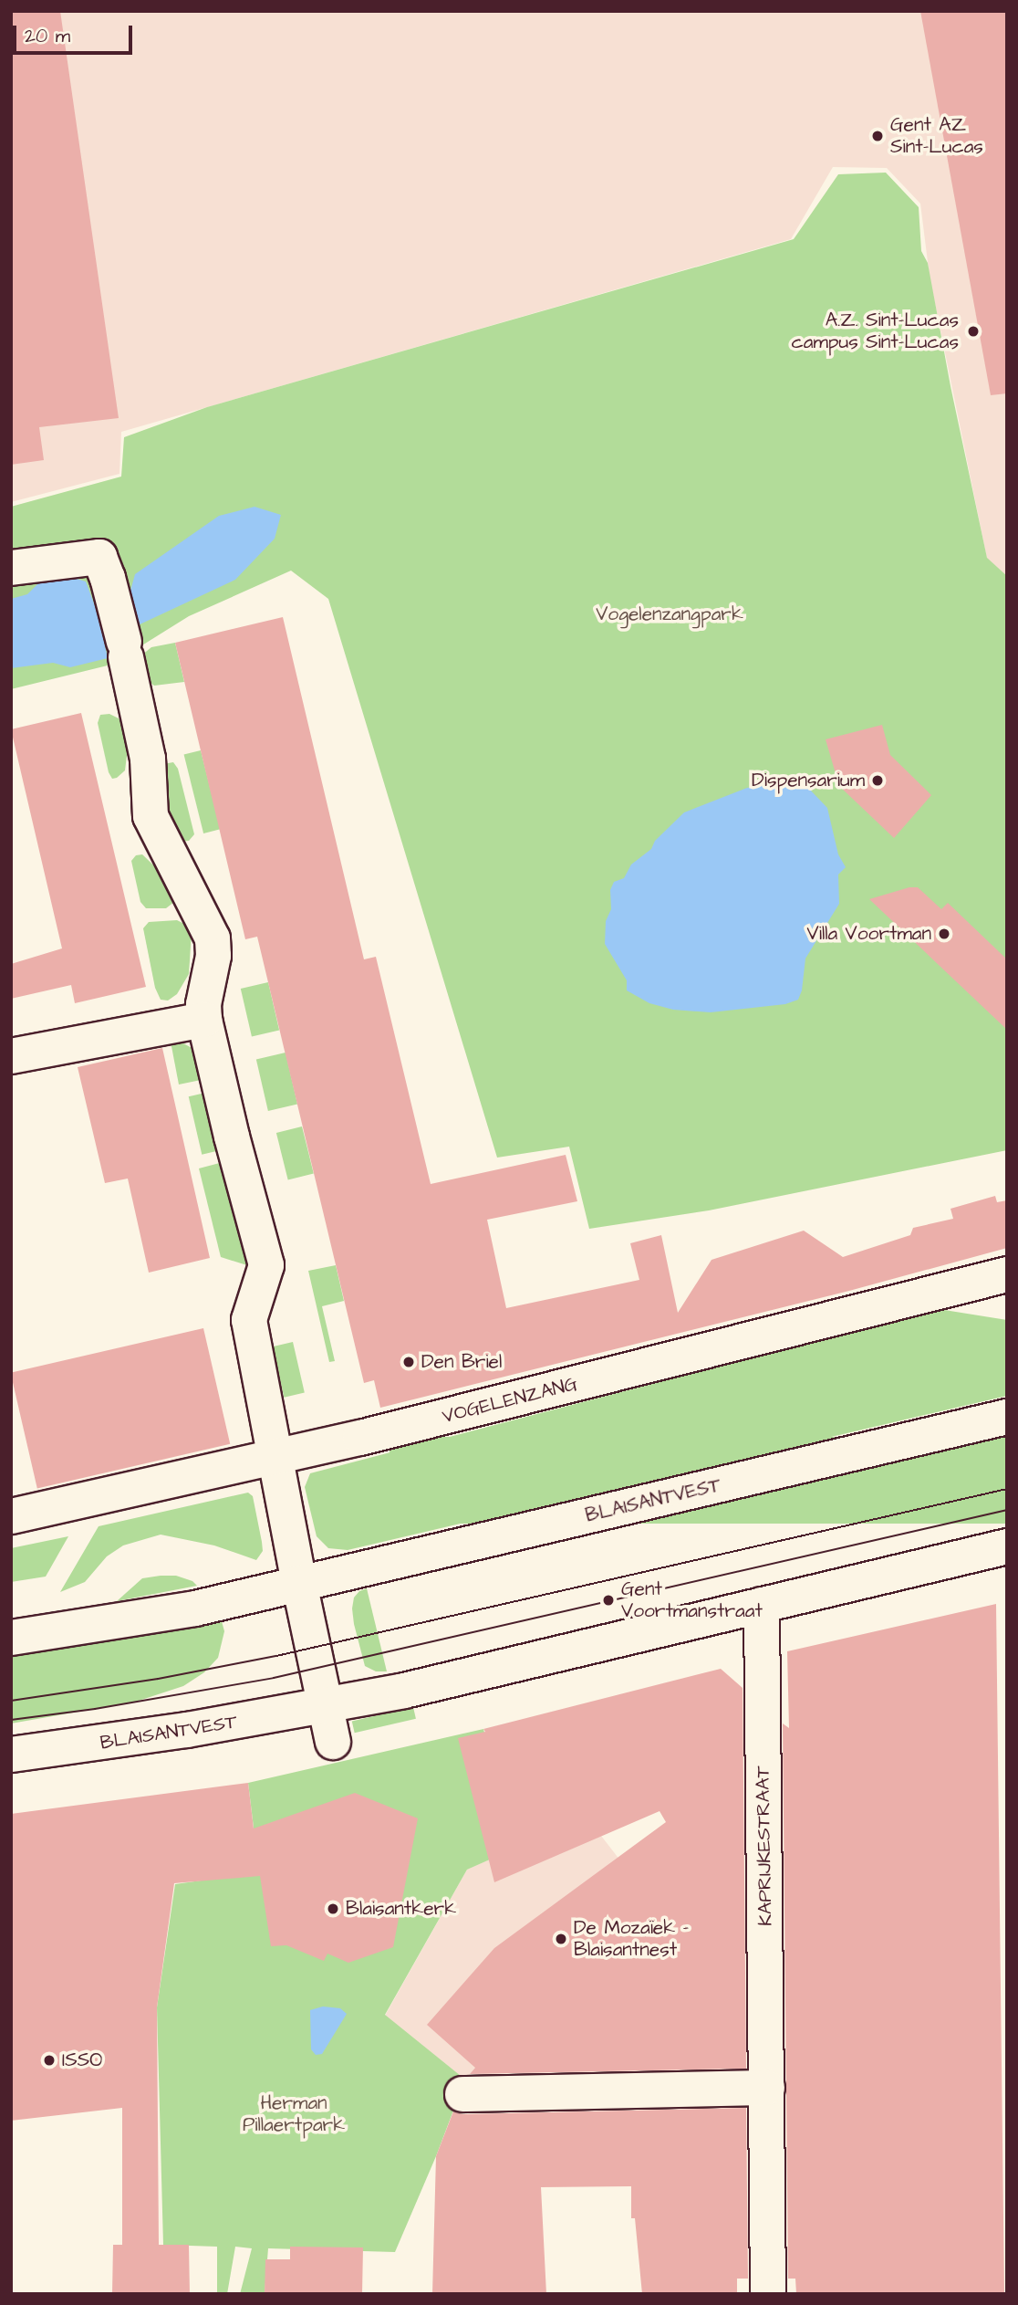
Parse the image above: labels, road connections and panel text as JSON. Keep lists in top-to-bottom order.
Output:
{
  "streets": {
    "street": ["VOGELENZANG", "BLAISANTVEST", "KAPRIJKESTRAAT"]
  },
  "crossings": [
    ["BLAISANTVEST", "KAPRIJKESTRAAT"]
  ],
  "parks": ["Vogelenzangpark", "Herman Pillaertpark"],
  "places": [
    "Gent AZ Sint-Lucas",
    "A.Z. Sint-Lucas campus Sint-Lucas",
    "Dispensarium",
    "Villa Voortman",
    "Den Briel",
    "Gent Voortmanstraat",
    "Blaisantkerk",
    "De Mozaïek - Blaisantnest",
    "ISSO"
  ],
  "scale_bar": "20 m"
}
